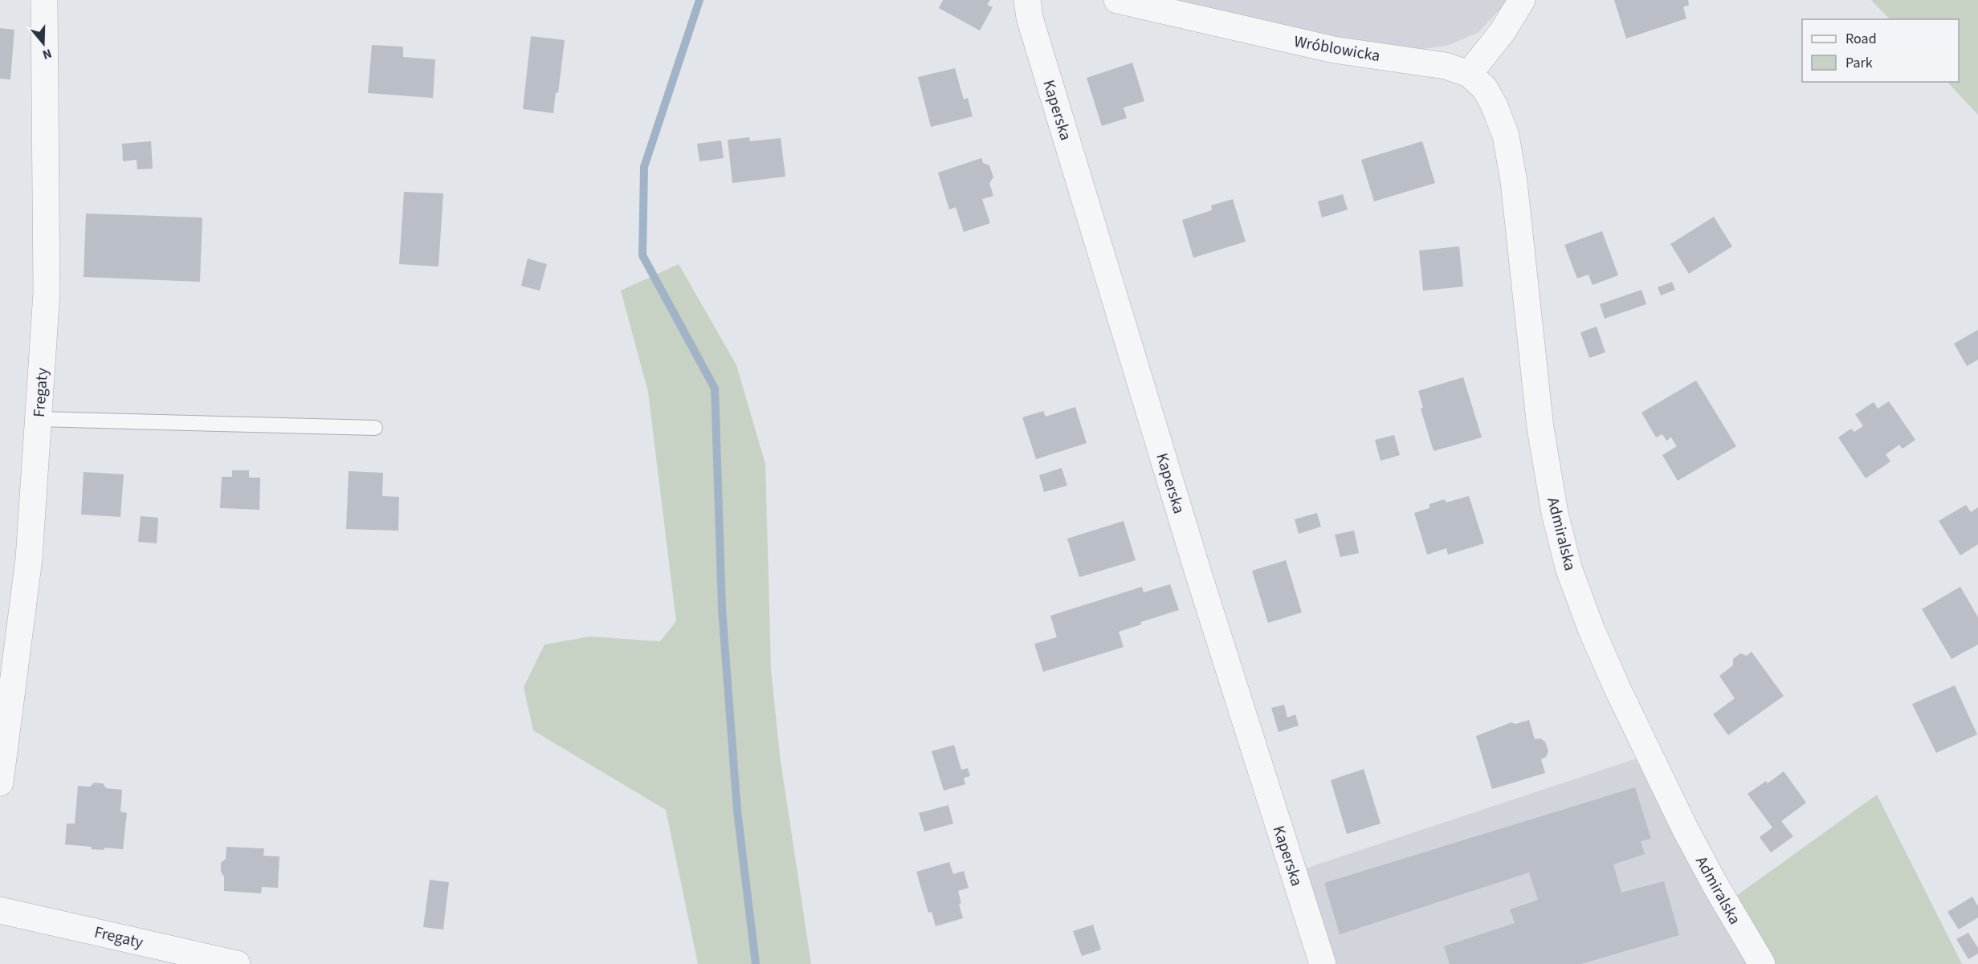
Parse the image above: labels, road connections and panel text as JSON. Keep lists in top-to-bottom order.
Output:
{
  "streets": {
    "street": [
      "Wróblowicka",
      "Kaperska",
      "Fregaty",
      "Admiralska"
    ]
  },
  "crossings": [
    ["Wróblowicka", "Admiralska"]
  ],
  "legend": ["Road", "Park"],
  "north": "bottom"
}
